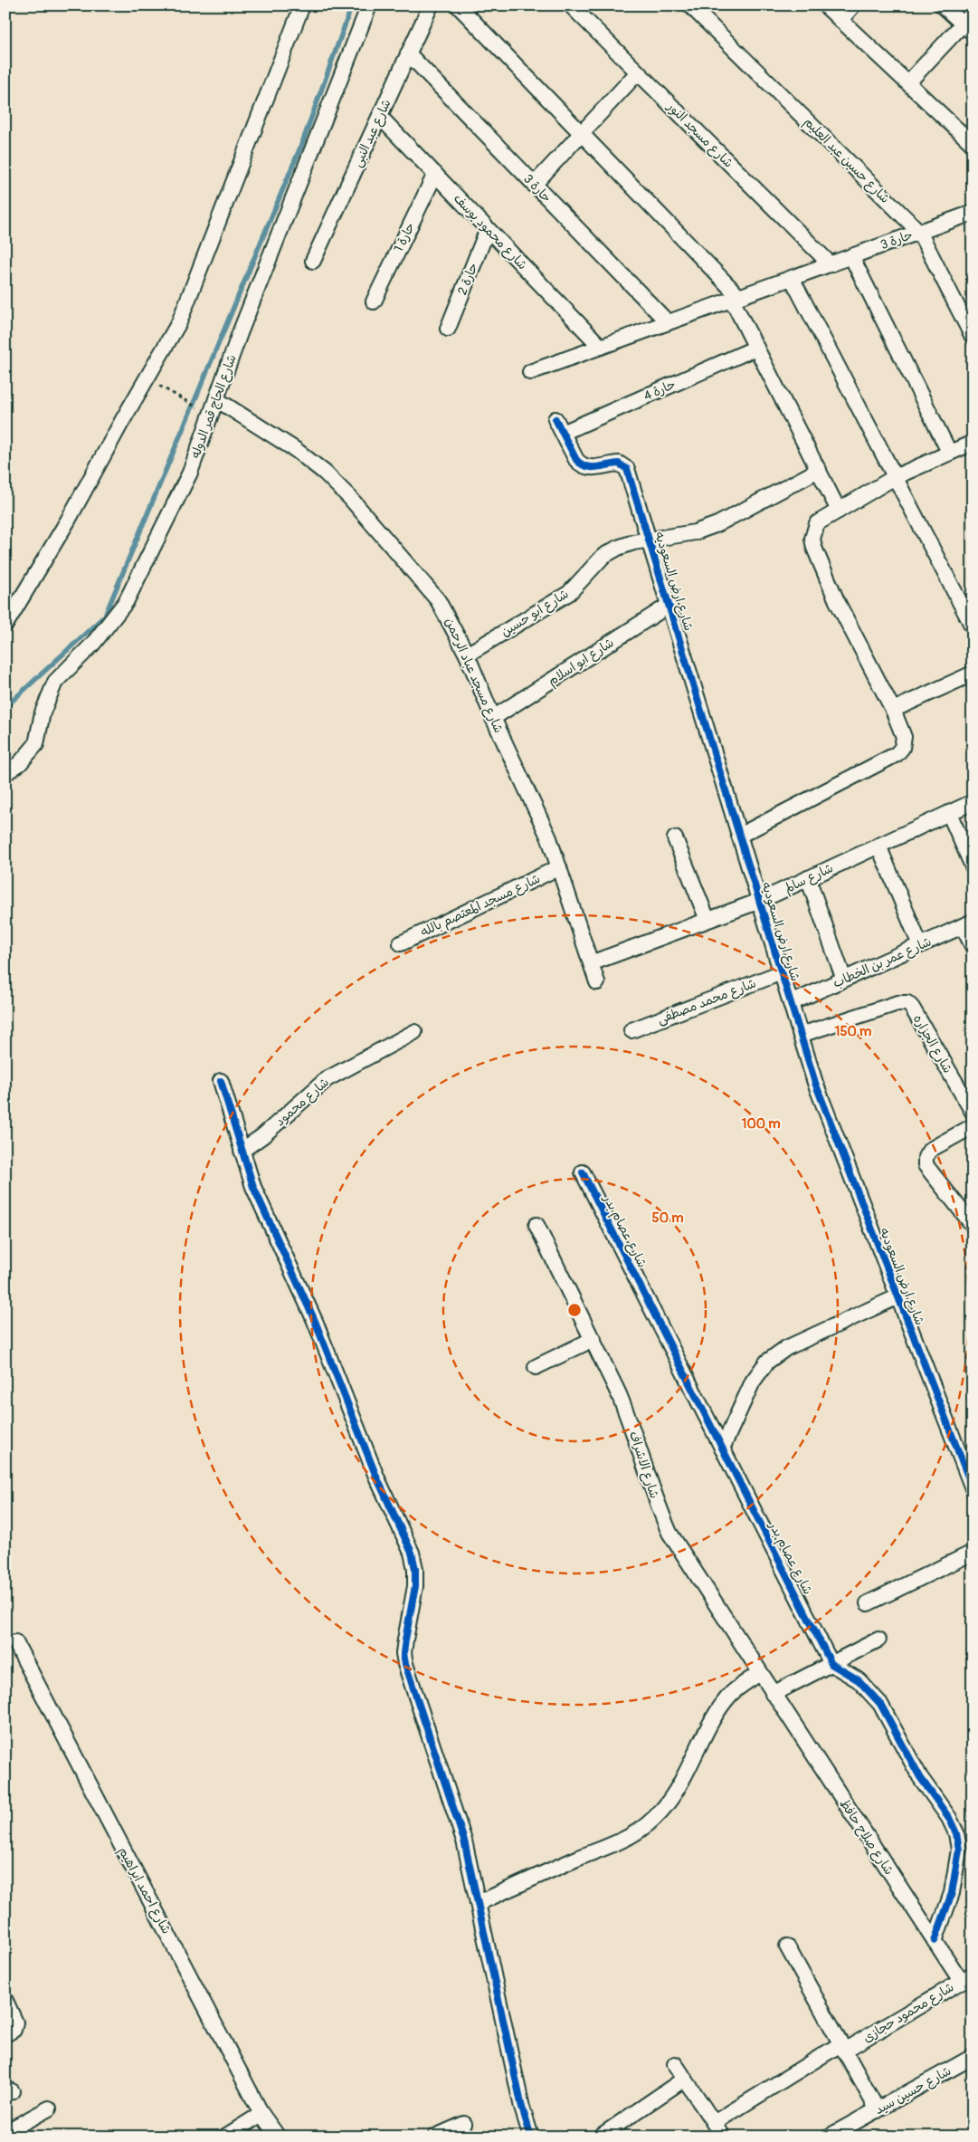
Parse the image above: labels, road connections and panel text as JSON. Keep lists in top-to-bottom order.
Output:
{
  "streets": {
    "street": [
      "شارع عبد النبى",
      "شارع مسجد النور",
      "شارع حسين عبد العليم",
      "حارة 3",
      "شارع محمود يوسف",
      "حارة 1",
      "حارة 2",
      "حارة 4",
      "شارع الحاج قمر الدوله",
      "شارع ارض السعوديه",
      "شارع ابو حسين",
      "شارع ابو اسلام",
      "شارع مسجد عباد الرحمن",
      "شارع سالم",
      "شارع مسجد المعتصم بالله",
      "شارع عمر بن الخطاب",
      "شارع محمد مصطفى",
      "شارع الجزاره",
      "شارع محمود",
      "شارع عصام بدر",
      "شارع الاشراف",
      "شارع صلاح حافظ",
      "شارع احمد ابراهيم",
      "شارع محمود حجازى",
      "شارع حسين سيد"
    ]
  },
  "crossings": [
    ["شارع عبد النبى", "حارة 3"],
    ["شارع عبد النبى", "شارع محمود يوسف"],
    ["شارع مسجد النور", "حارة 3"],
    ["شارع حسين عبد العليم", "حارة 3"],
    ["حارة 3", "شارع محمود يوسف"],
    ["شارع محمود يوسف", "حارة 1"],
    ["شارع محمود يوسف", "حارة 2"],
    ["حارة 4", "شارع ارض السعوديه"],
    ["شارع الحاج قمر الدوله", "شارع مسجد عباد الرحمن"],
    ["شارع ارض السعوديه", "شارع ابو حسين"],
    ["شارع ارض السعوديه", "شارع ابو اسلام"],
    ["شارع ارض السعوديه", "شارع سالم"],
    ["شارع ارض السعوديه", "شارع عمر بن الخطاب"],
    ["شارع ارض السعوديه", "شارع محمد مصطفى"],
    ["شارع ارض السعوديه", "شارع الجزاره"],
    ["شارع ابو حسين", "شارع مسجد عباد الرحمن"],
    ["شارع ابو اسلام", "شارع مسجد عباد الرحمن"],
    ["شارع مسجد عباد الرحمن", "شارع سالم"],
    ["شارع مسجد عباد الرحمن", "شارع مسجد المعتصم بالله"],
    ["شارع الاشراف", "شارع صلاح حافظ"],
    ["شارع صلاح حافظ", "شارع محمود حجازى"]
  ],
  "rings": ["150 m", "100 m", "50 m"]
}
